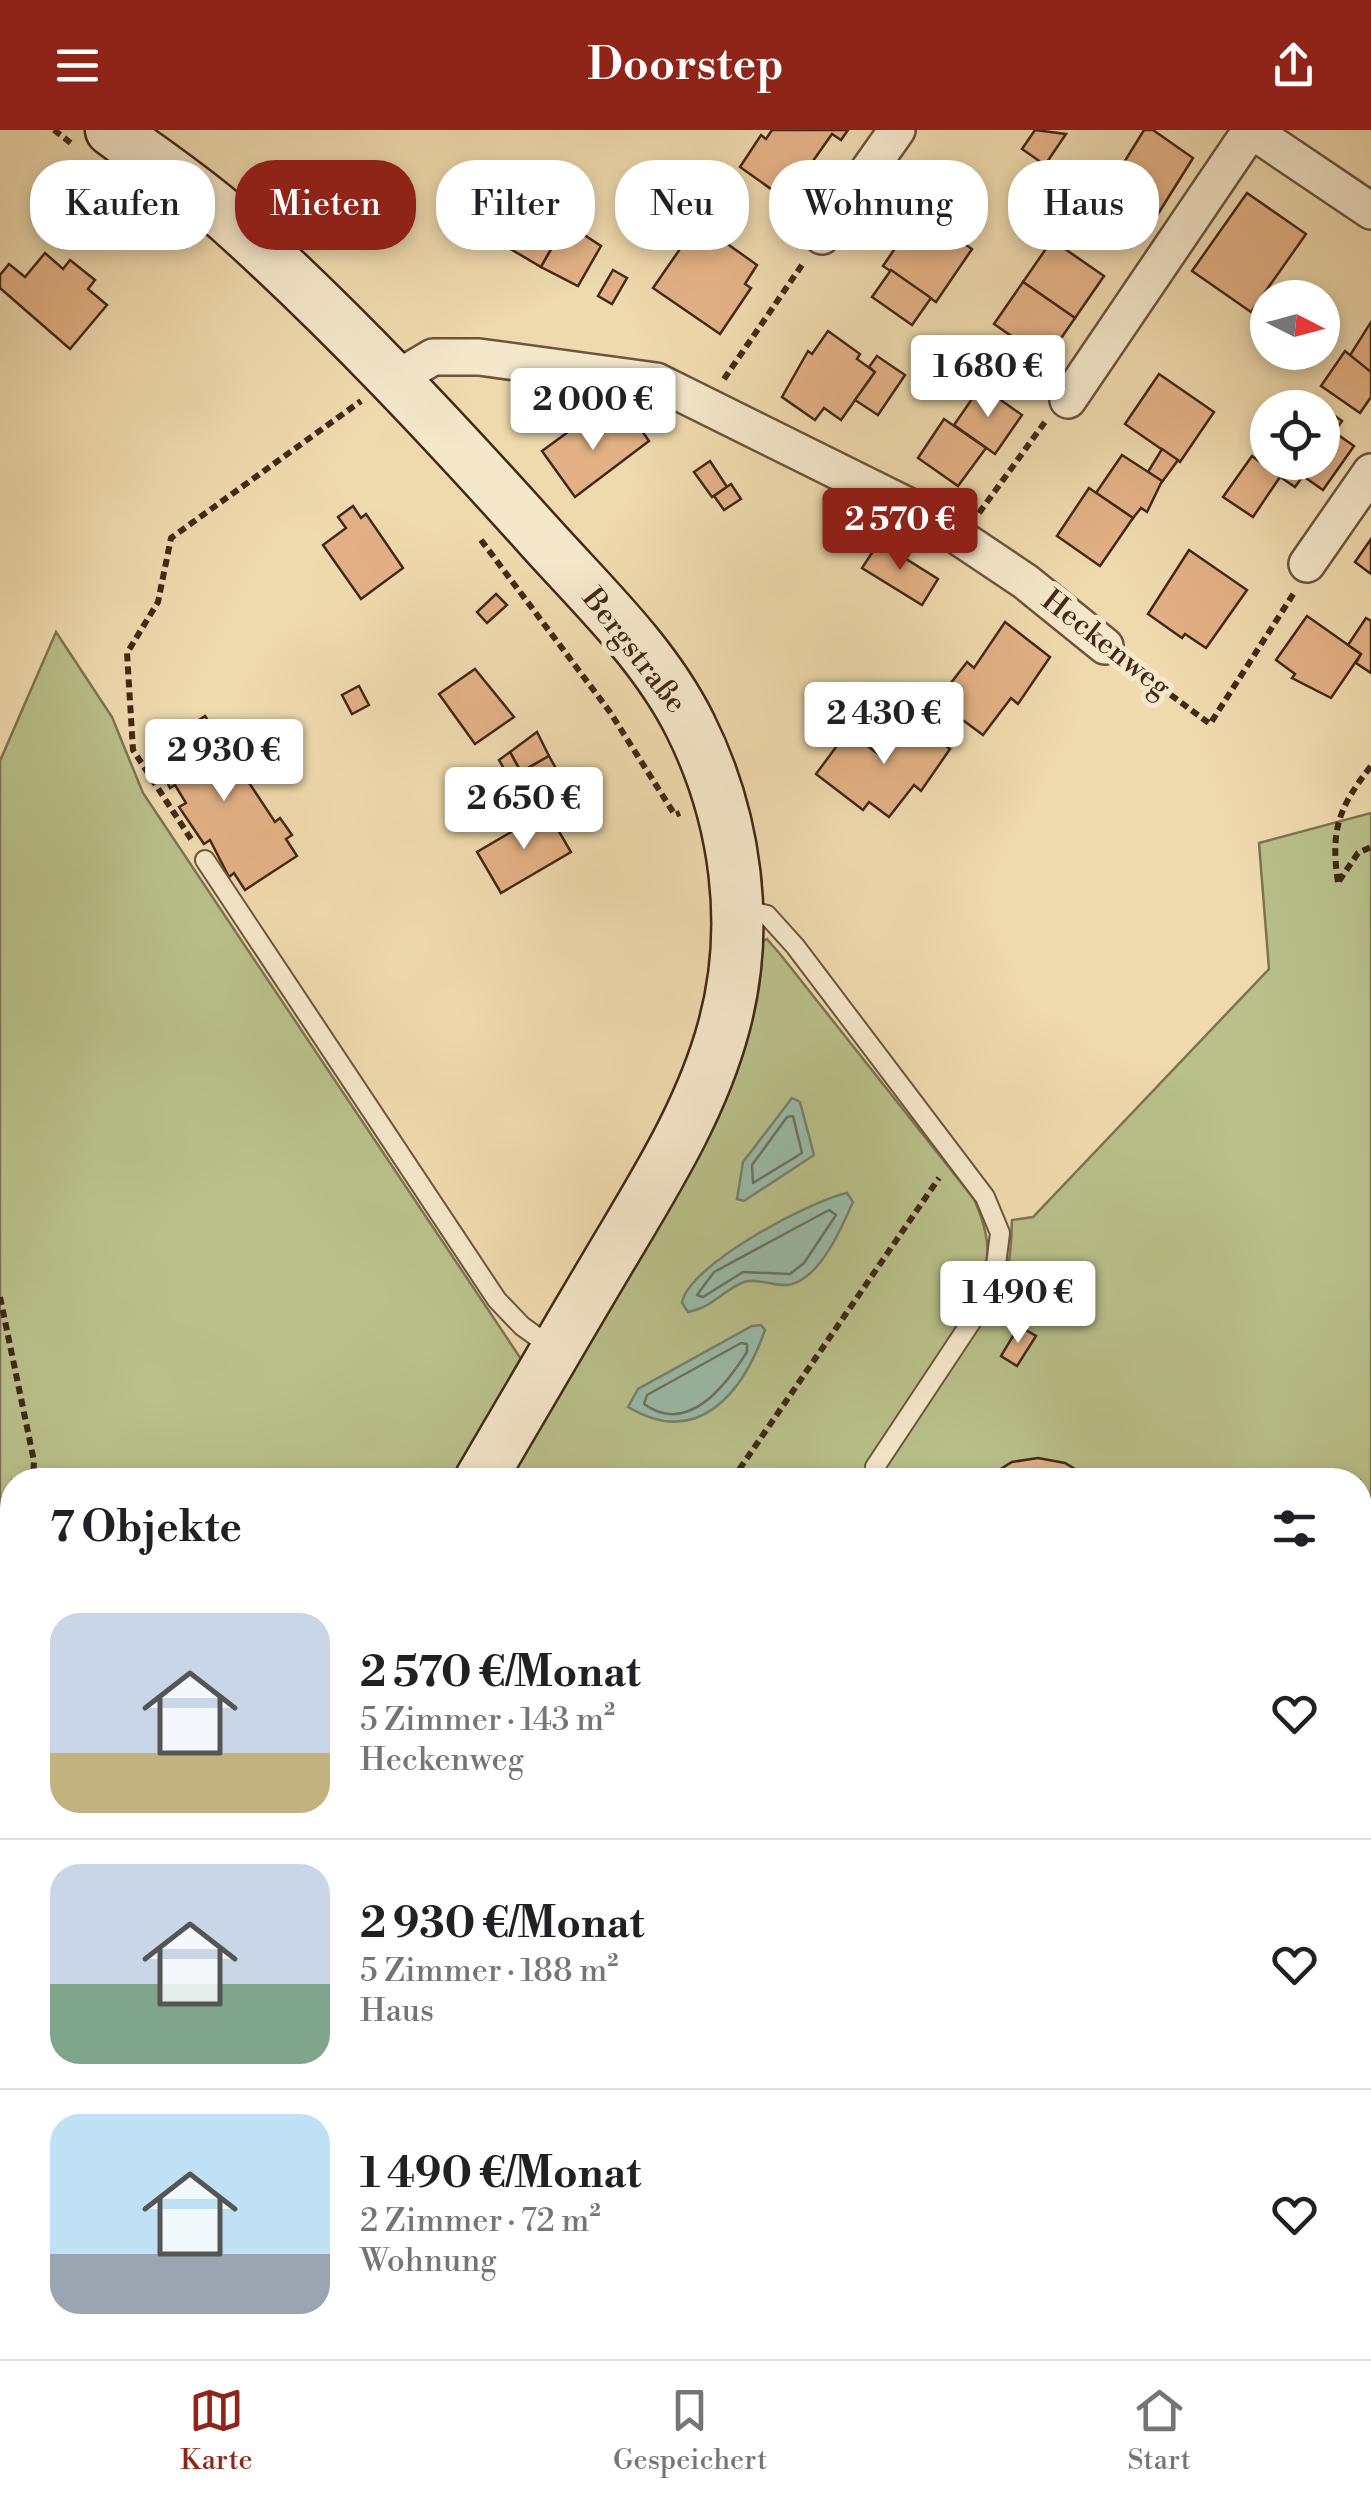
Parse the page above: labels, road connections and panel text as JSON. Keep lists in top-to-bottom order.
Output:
{
  "streets": {
    "main road": ["Bergstraße"],
    "street": ["Heckenweg"]
  },
  "crossings": [
    ["Heckenweg", "Bergstraße"]
  ],
  "north": "right",
  "page": {
    "header": "Doorstep",
    "chip": [
      "Kaufen",
      "Mieten",
      "Filter",
      "Neu",
      "Wohnung",
      "Haus"
    ],
    "price": [
      "1 680 €",
      "2 000 €",
      "2 570 €",
      "2 430 €",
      "2 930 €",
      "2 650 €",
      "1 490 €"
    ],
    "heading": "7 Objekte",
    "list": [
      {
        "name": "2 570 €/Monat",
        "note": "5 Zimmer · 143 m² · Heckenweg"
      },
      {
        "name": "2 930 €/Monat",
        "note": "5 Zimmer · 188 m² · Haus"
      },
      {
        "name": "1 490 €/Monat",
        "note": "2 Zimmer · 72 m² · Wohnung"
      }
    ],
    "tabs": ["Karte", "Gespeichert", "Start"]
  }
}
